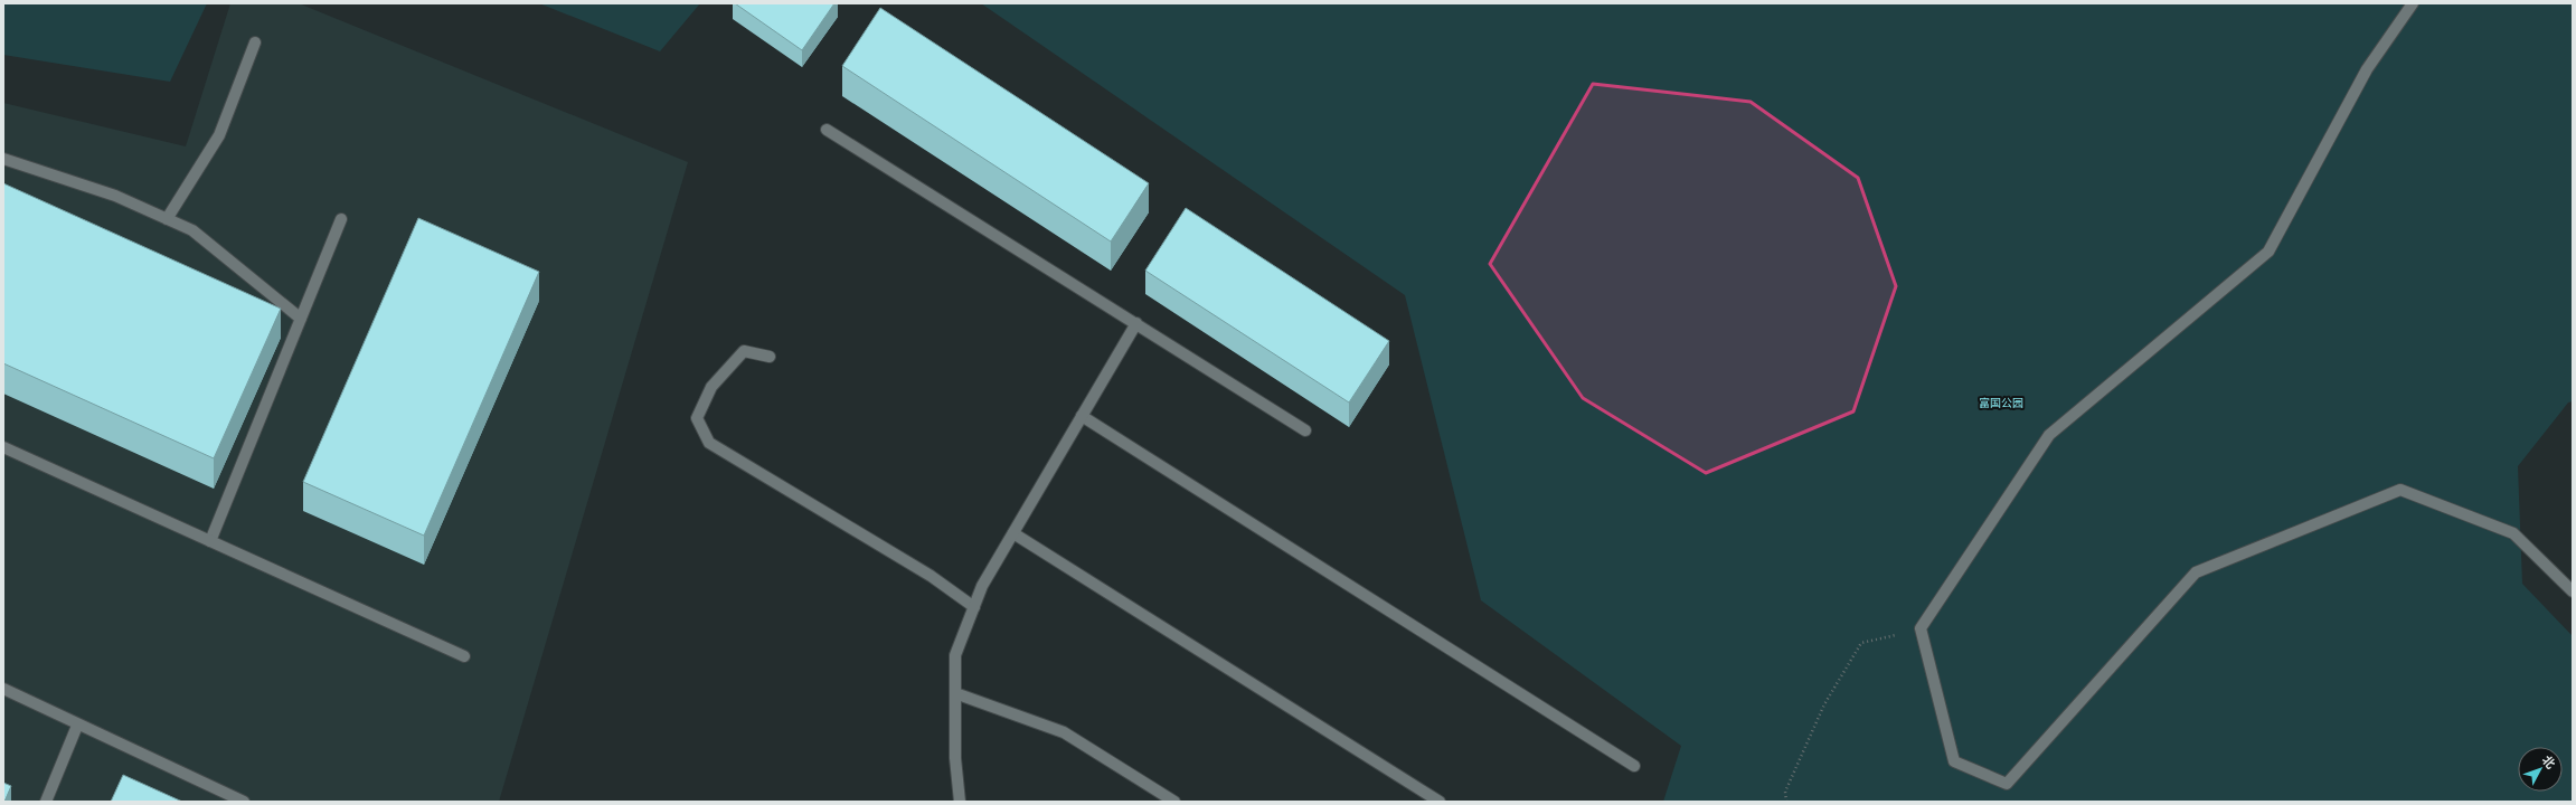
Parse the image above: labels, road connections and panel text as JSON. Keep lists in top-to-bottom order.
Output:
{
  "parks": ["富国公园"],
  "north": "top right"
}
